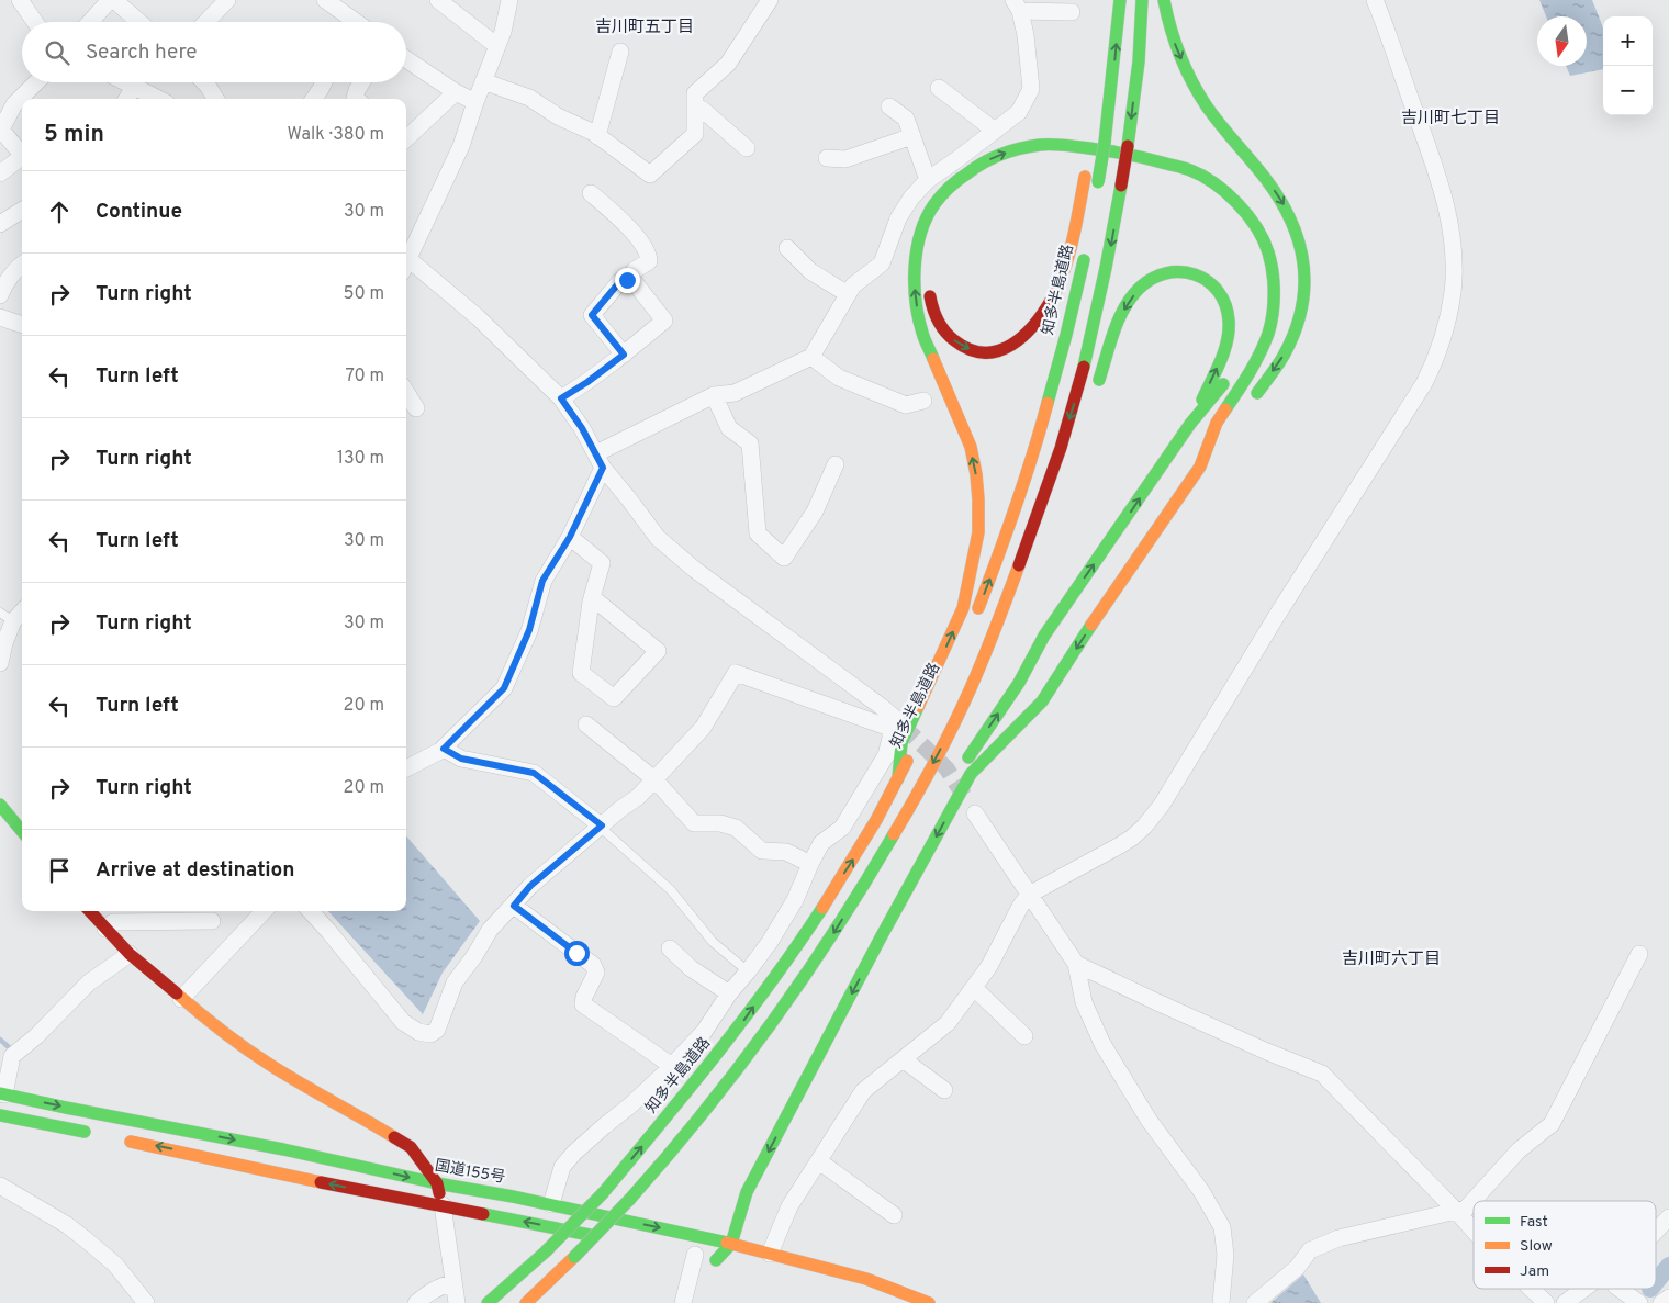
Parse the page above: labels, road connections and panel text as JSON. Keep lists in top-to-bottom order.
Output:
{
  "streets": {
    "main road": ["知多半島道路", "国道155号"]
  },
  "districts": ["吉川町五丁目", "吉川町七丁目", "吉川町六丁目"],
  "legend": ["Fast", "Slow", "Jam"],
  "north": "bottom",
  "page": {
    "map_buttons": ["+", "−"],
    "search": "Search here",
    "heading": ["5 min", "Walk · 380 m"],
    "list": [
      ["Continue", "30 m"],
      ["Turn right", "50 m"],
      ["Turn left", "70 m"],
      ["Turn right", "130 m"],
      ["Turn left", "30 m"],
      ["Turn right", "30 m"],
      ["Turn left", "20 m"],
      ["Turn right", "20 m"],
      "Arrive at destination"
    ]
  }
}
